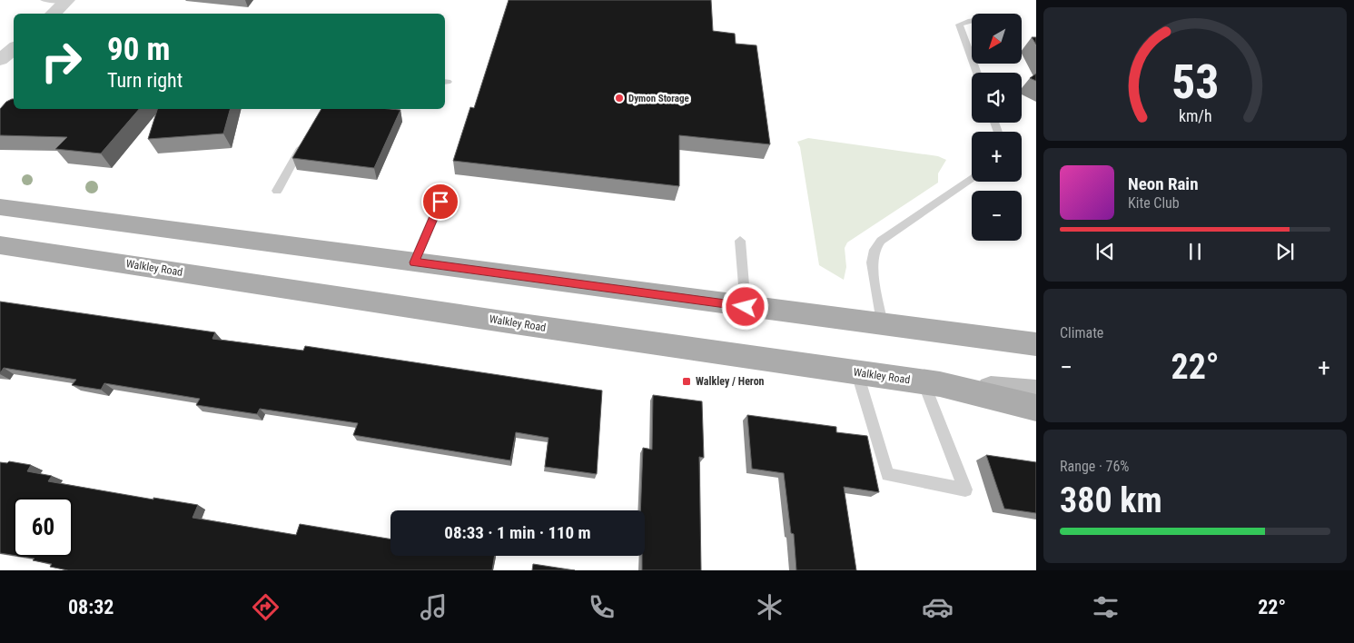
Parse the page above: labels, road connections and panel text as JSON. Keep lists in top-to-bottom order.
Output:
{
  "streets": {
    "main road": ["Walkley Road"]
  },
  "places": {
    "other": ["Dymon Storage"],
    "transit": ["Walkley / Heron"]
  },
  "north": "bottom left",
  "page": {
    "map_buttons": ["+", "−"],
    "turn": ["90 m", "Turn right"],
    "song": ["Neon Rain", "Kite Club"],
    "tile": [
      "Climate",
      ["Range · 76%", "380 km"]
    ],
    "heat": ["−", "22°", "+"],
    "limit": "60",
    "trip": "08:33 · 1 min · 110 m",
    "tabs": ["08:32", "22°"],
    "gauge": ["53", "km/h"]
  }
}
